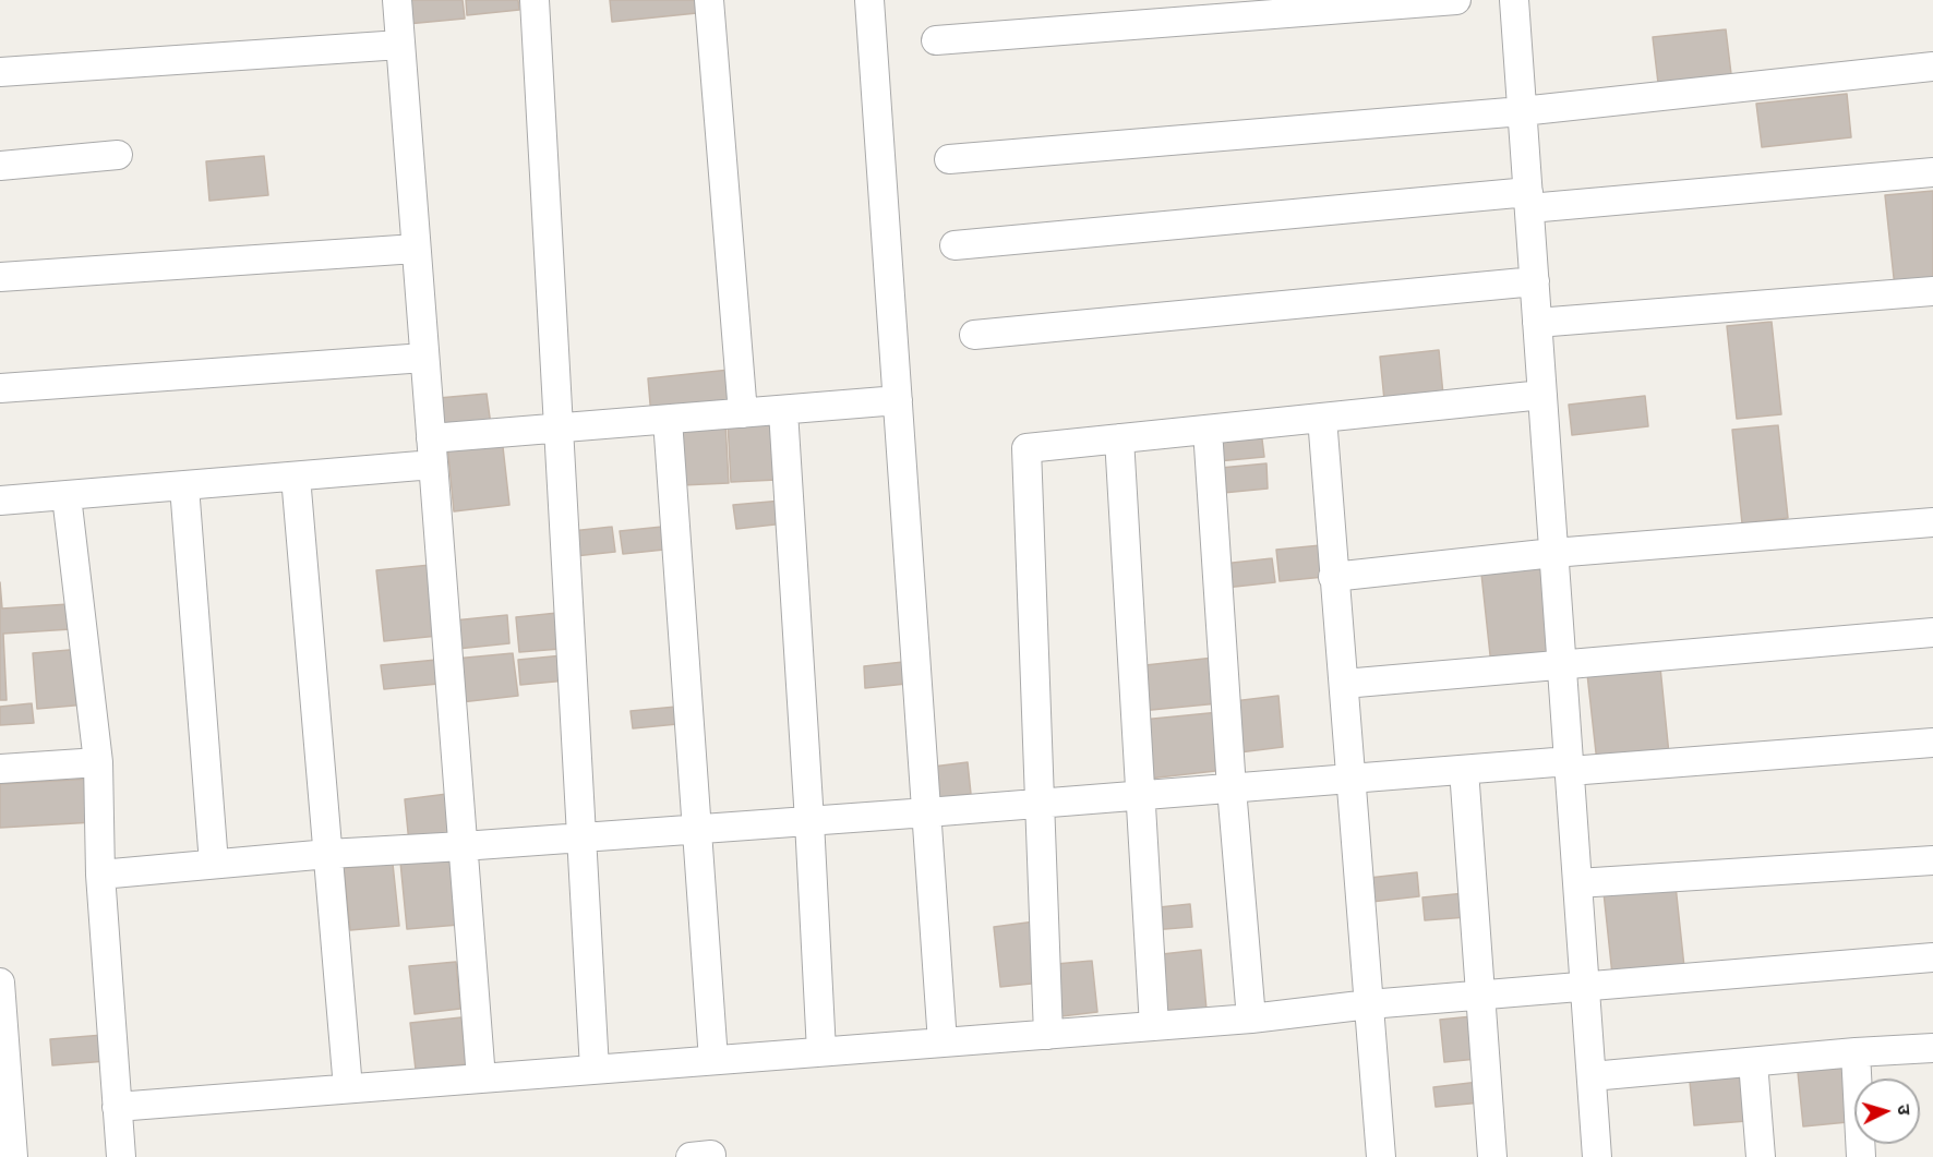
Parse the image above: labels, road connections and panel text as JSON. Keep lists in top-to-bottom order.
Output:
{
  "north": "right"
}
